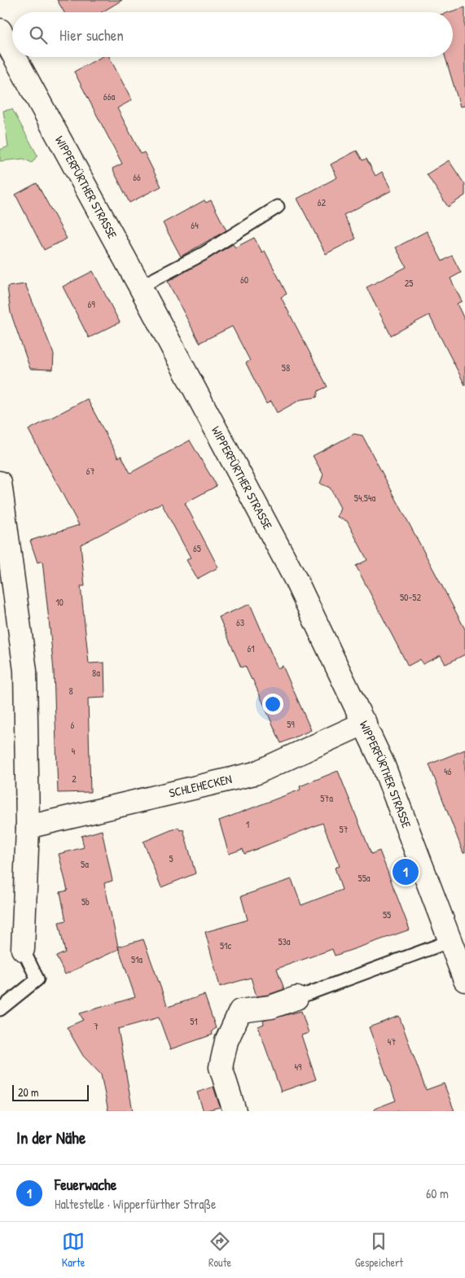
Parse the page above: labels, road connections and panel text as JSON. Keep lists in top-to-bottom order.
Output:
{
  "streets": {
    "main road": ["WIPPERFÜRTHER STRASSE", "SCHLEHECKEN"]
  },
  "crossings": [
    ["WIPPERFÜRTHER STRASSE", "SCHLEHECKEN"]
  ],
  "house_numbers": [
    "66a",
    "66",
    "62",
    "64",
    "60",
    "25",
    "69",
    "58",
    "67",
    "54,54a",
    "65",
    "50-52",
    "10",
    "63",
    "61",
    "8a",
    "8",
    "59",
    "6",
    "4",
    "46",
    "2",
    "57a",
    "1",
    "57",
    "5",
    "5a",
    "55a",
    "5b",
    "55",
    "53a",
    "51c",
    "51a",
    "51",
    "7",
    "47",
    "49"
  ],
  "scale_bar": "20 m",
  "page": {
    "search": "Hier suchen",
    "pins": "1",
    "scale": "20 m",
    "heading": "In der Nähe",
    "list": [
      {
        "mark": "1",
        "name": "Feuerwache",
        "note": "Haltestelle · Wipperfürther Straße",
        "value": "60 m"
      }
    ],
    "nav": ["Karte", "Route", "Gespeichert"]
  }
}
